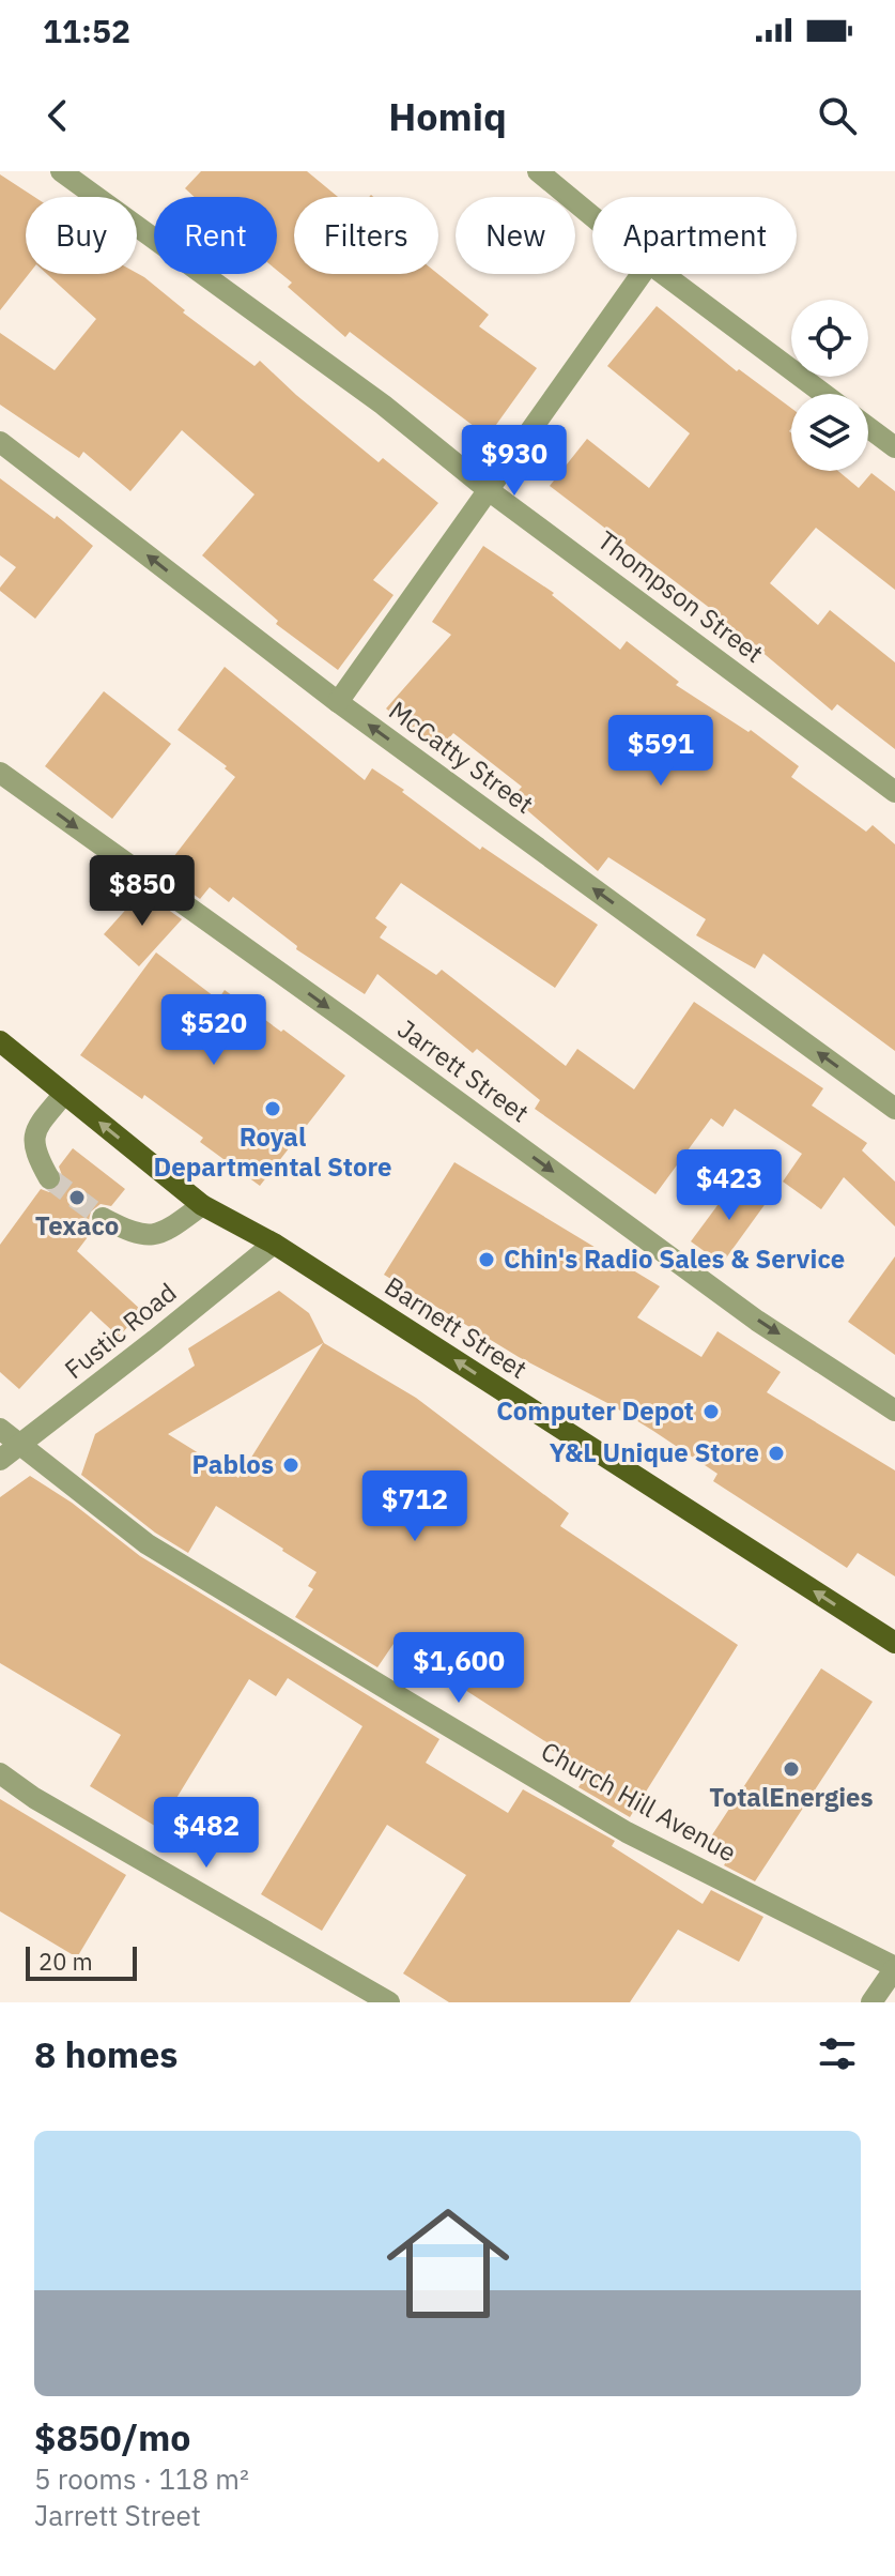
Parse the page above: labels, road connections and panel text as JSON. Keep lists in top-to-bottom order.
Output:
{
  "streets": {
    "main road": ["Barnett Street"],
    "street": [
      "Thompson Street",
      "McCatty Street",
      "Jarrett Street",
      "Fustic Road",
      "Church Hill Avenue"
    ]
  },
  "crossings": [
    ["Barnett Street", "Fustic Road"],
    ["Fustic Road", "Church Hill Avenue"]
  ],
  "one_way": ["McCatty Street", "Jarrett Street", "Barnett Street"],
  "places": [
    "Royal Departmental Store",
    "Texaco",
    "Chin's Radio Sales & Service",
    "Computer Depot",
    "Y&L Unique Store",
    "Pablos",
    "TotalEnergies"
  ],
  "scale_bar": "20 m",
  "page": {
    "status": "11:52",
    "header": "Homiq",
    "chip": [
      "Buy",
      "Rent",
      "Filters",
      "New",
      "Apartment"
    ],
    "price": [
      "$930",
      "$591",
      "$850",
      "$520",
      "$423",
      "$712",
      "$1,600",
      "$482"
    ],
    "scale": "20 m",
    "heading": "8 homes",
    "list": [
      {
        "name": "$850/mo",
        "note": "5 rooms · 118 m² · Jarrett Street"
      }
    ]
  }
}
